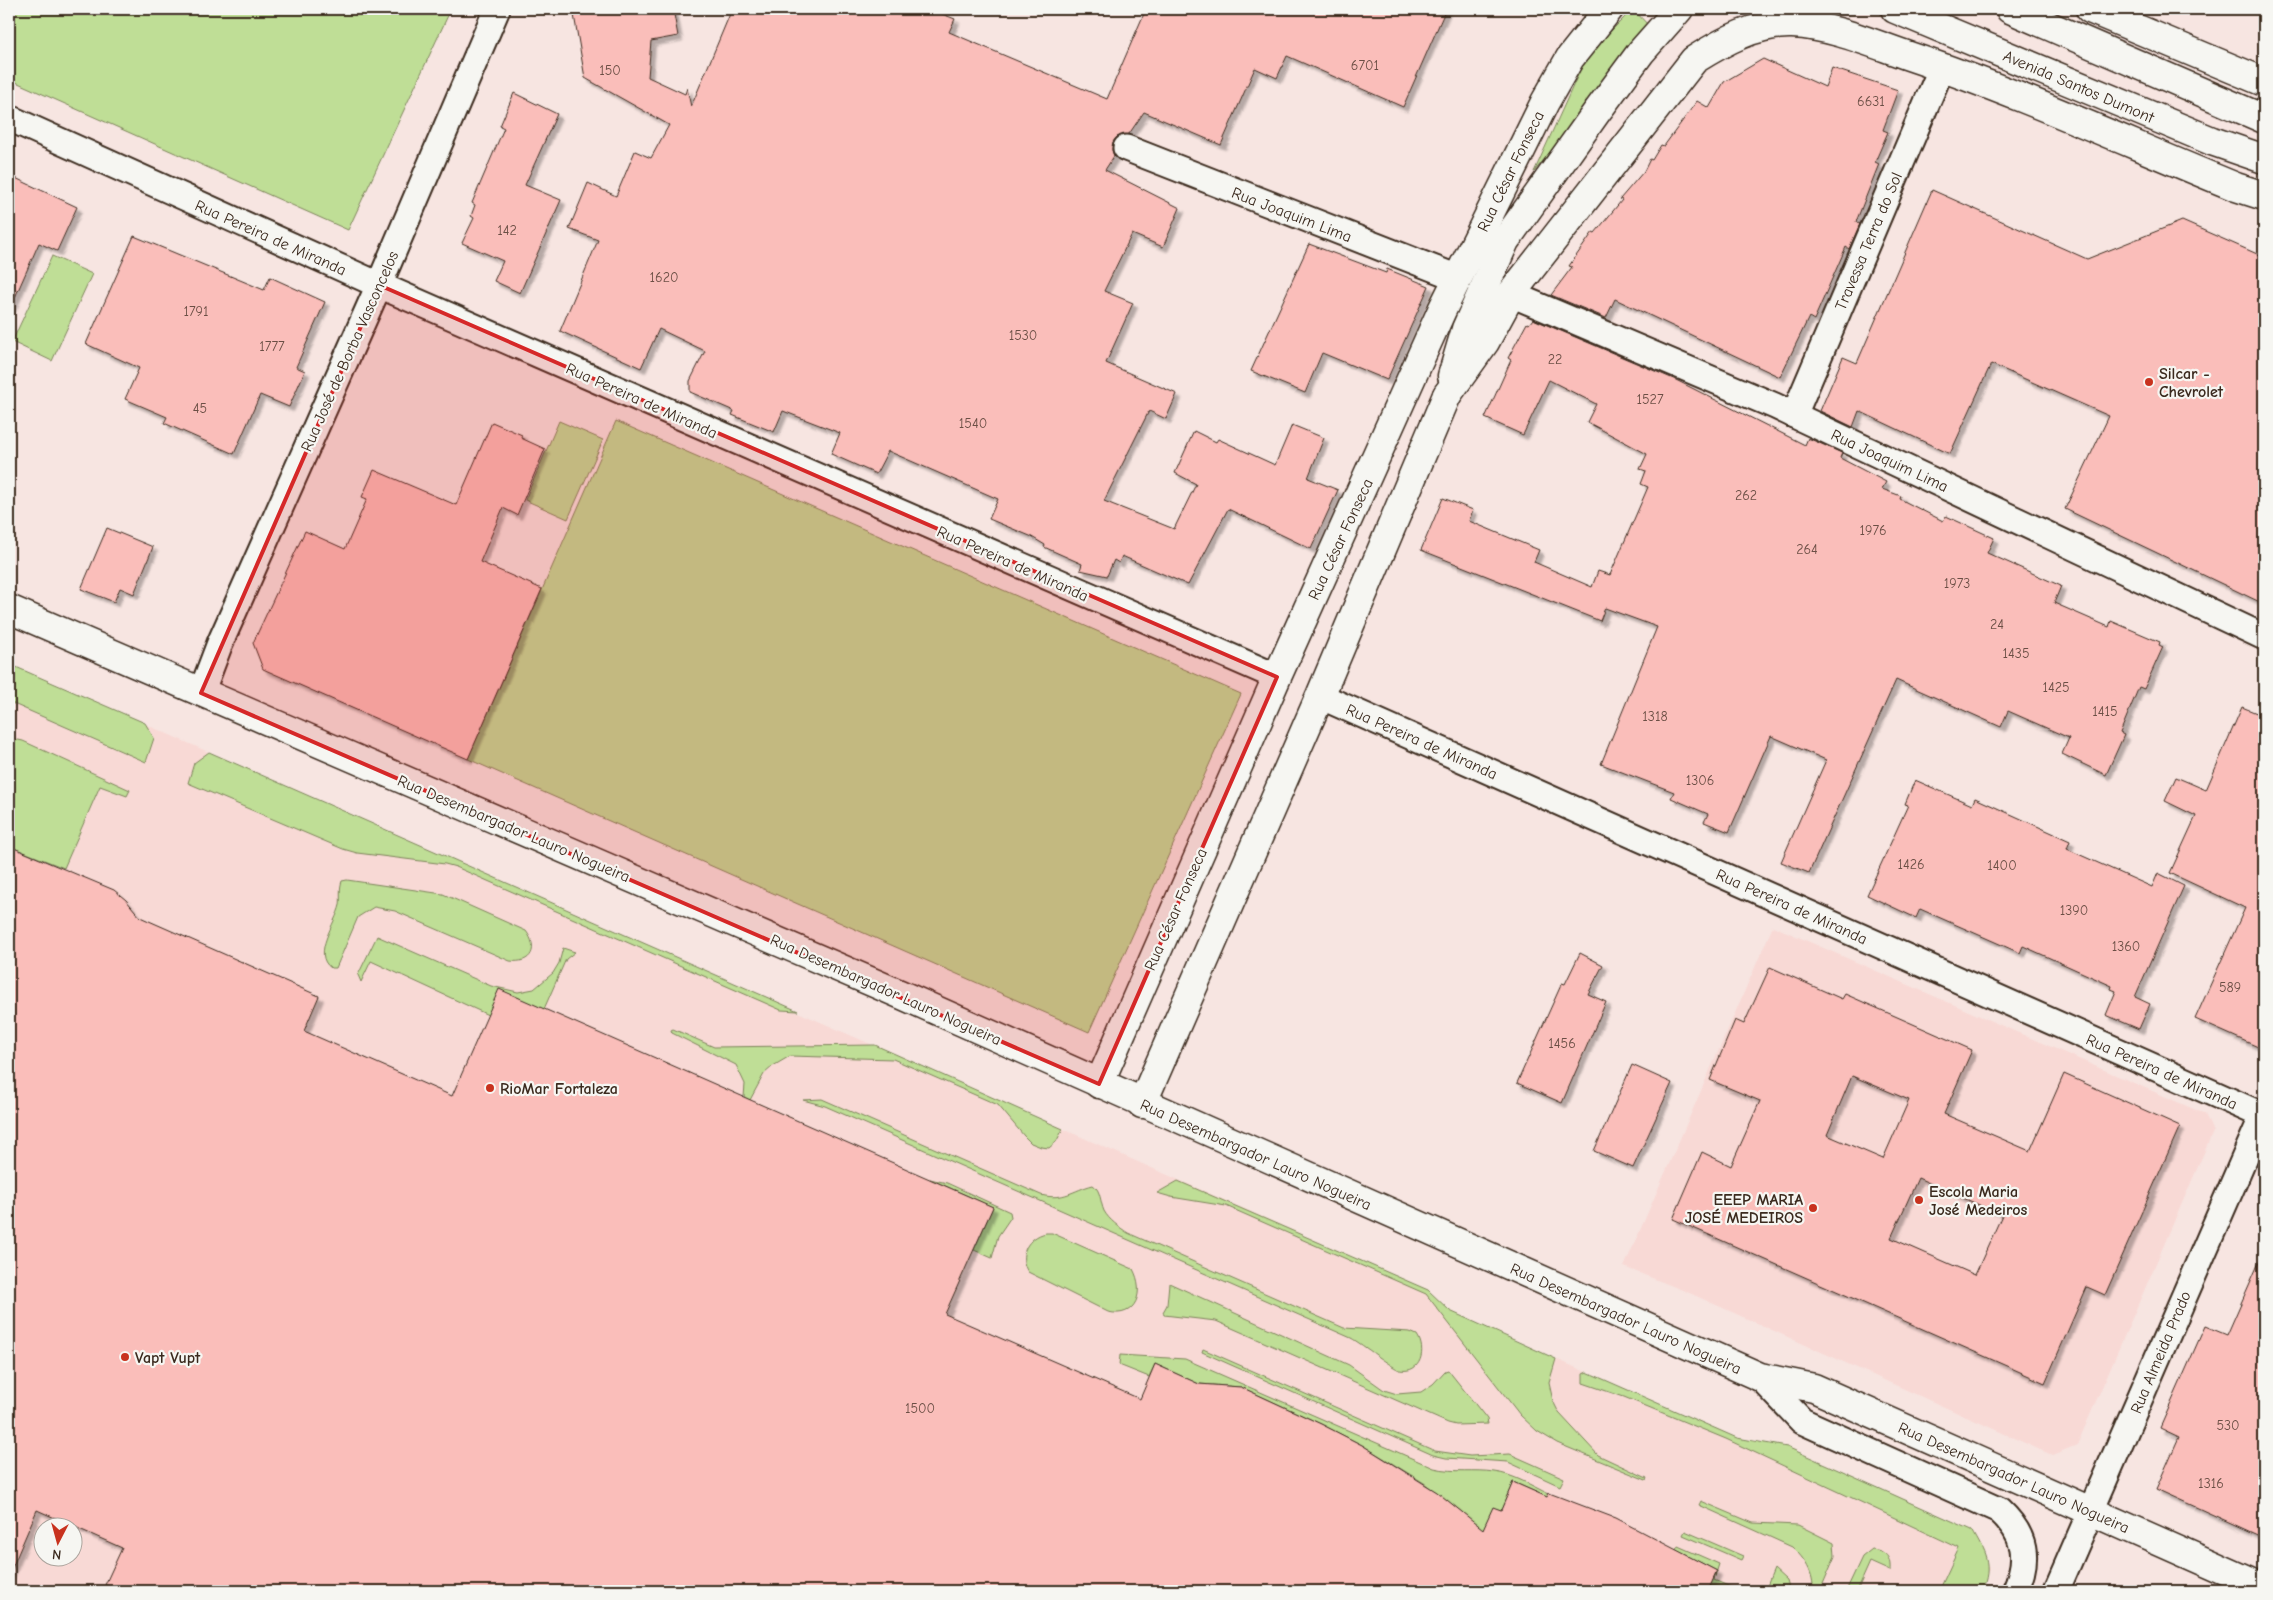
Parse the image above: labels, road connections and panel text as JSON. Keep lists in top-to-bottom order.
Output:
{
  "streets": {
    "street": [
      "Avenida Santos Dumont",
      "Rua César Fonseca",
      "Rua Joaquim Lima",
      "Rua Pereira de Miranda",
      "Travessa Terra do Sol",
      "Rua José de Borba Vasconcelos",
      "Rua Desembargador Lauro Nogueira",
      "Rua Almeida Prado"
    ]
  },
  "crossings": [
    ["Rua César Fonseca", "Rua Joaquim Lima"],
    ["Rua César Fonseca", "Rua Pereira de Miranda"],
    ["Rua César Fonseca", "Rua Desembargador Lauro Nogueira"],
    ["Rua Joaquim Lima", "Travessa Terra do Sol"],
    ["Rua Pereira de Miranda", "Rua José de Borba Vasconcelos"],
    ["Rua Pereira de Miranda", "Rua Almeida Prado"],
    ["Rua José de Borba Vasconcelos", "Rua Desembargador Lauro Nogueira"],
    ["Rua Desembargador Lauro Nogueira", "Rua Almeida Prado"]
  ],
  "places": [
    "Silcar - Chevrolet",
    "RioMar Fortaleza",
    "Escola Maria José Medeiros",
    "EEEP MARIA JOSÉ MEDEIROS",
    "Vapt Vupt"
  ],
  "house_numbers": [
    "6701",
    "150",
    "6631",
    "142",
    "1620",
    "1791",
    "1530",
    "1777",
    "22",
    "1527",
    "45",
    "1540",
    "262",
    "1976",
    "264",
    "1973",
    "24",
    "1435",
    "1425",
    "1415",
    "1318",
    "1306",
    "1426",
    "1400",
    "1390",
    "1360",
    "589",
    "1456",
    "1500",
    "530",
    "1316"
  ],
  "north": "bottom"
}
